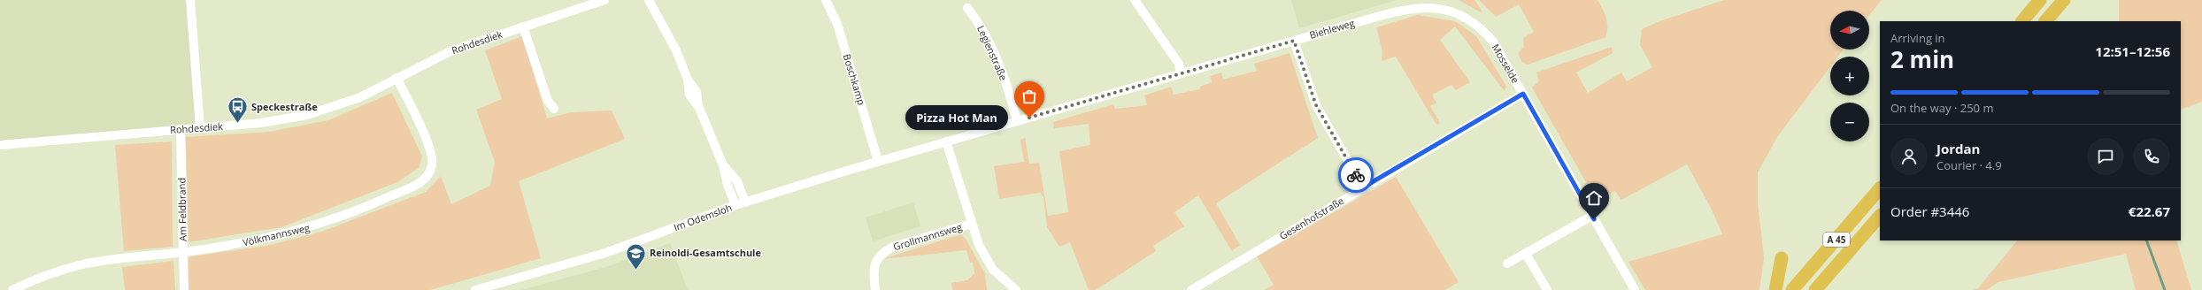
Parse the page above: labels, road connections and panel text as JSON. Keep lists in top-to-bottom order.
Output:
{
  "streets": {
    "highway": ["A 45"],
    "street": [
      "Biehleweg",
      "Rohdesdiek",
      "Legienstraße",
      "Mosselde",
      "Boschkamp",
      "Am Feldbrand",
      "Im Odemsloh",
      "Gesenhofstraße",
      "Völkmannsweg",
      "Grollmannsweg"
    ]
  },
  "crossings": [
    ["Biehleweg", "Legienstraße"],
    ["Biehleweg", "Mosselde"],
    ["Biehleweg", "Im Odemsloh"],
    ["Rohdesdiek", "Am Feldbrand"],
    ["Rohdesdiek", "Völkmannsweg"],
    ["Mosselde", "Gesenhofstraße"],
    ["Boschkamp", "Im Odemsloh"],
    ["Am Feldbrand", "Völkmannsweg"]
  ],
  "places": {
    "other": ["Pizza Hot Man"],
    "bus stop": ["Speckestraße"],
    "school or university": ["Reinoldi-Gesamtschule"]
  },
  "north": "left",
  "page": {
    "map_buttons": ["+", "−"],
    "heading": ["2 min", "Arriving in", "12:51–12:56"],
    "panel": [
      "Jordan",
      "Courier · 4.9",
      "Order #3446",
      "€22.67"
    ],
    "bar": "On the way · 250 m",
    "bubble": "Pizza Hot Man"
  }
}
